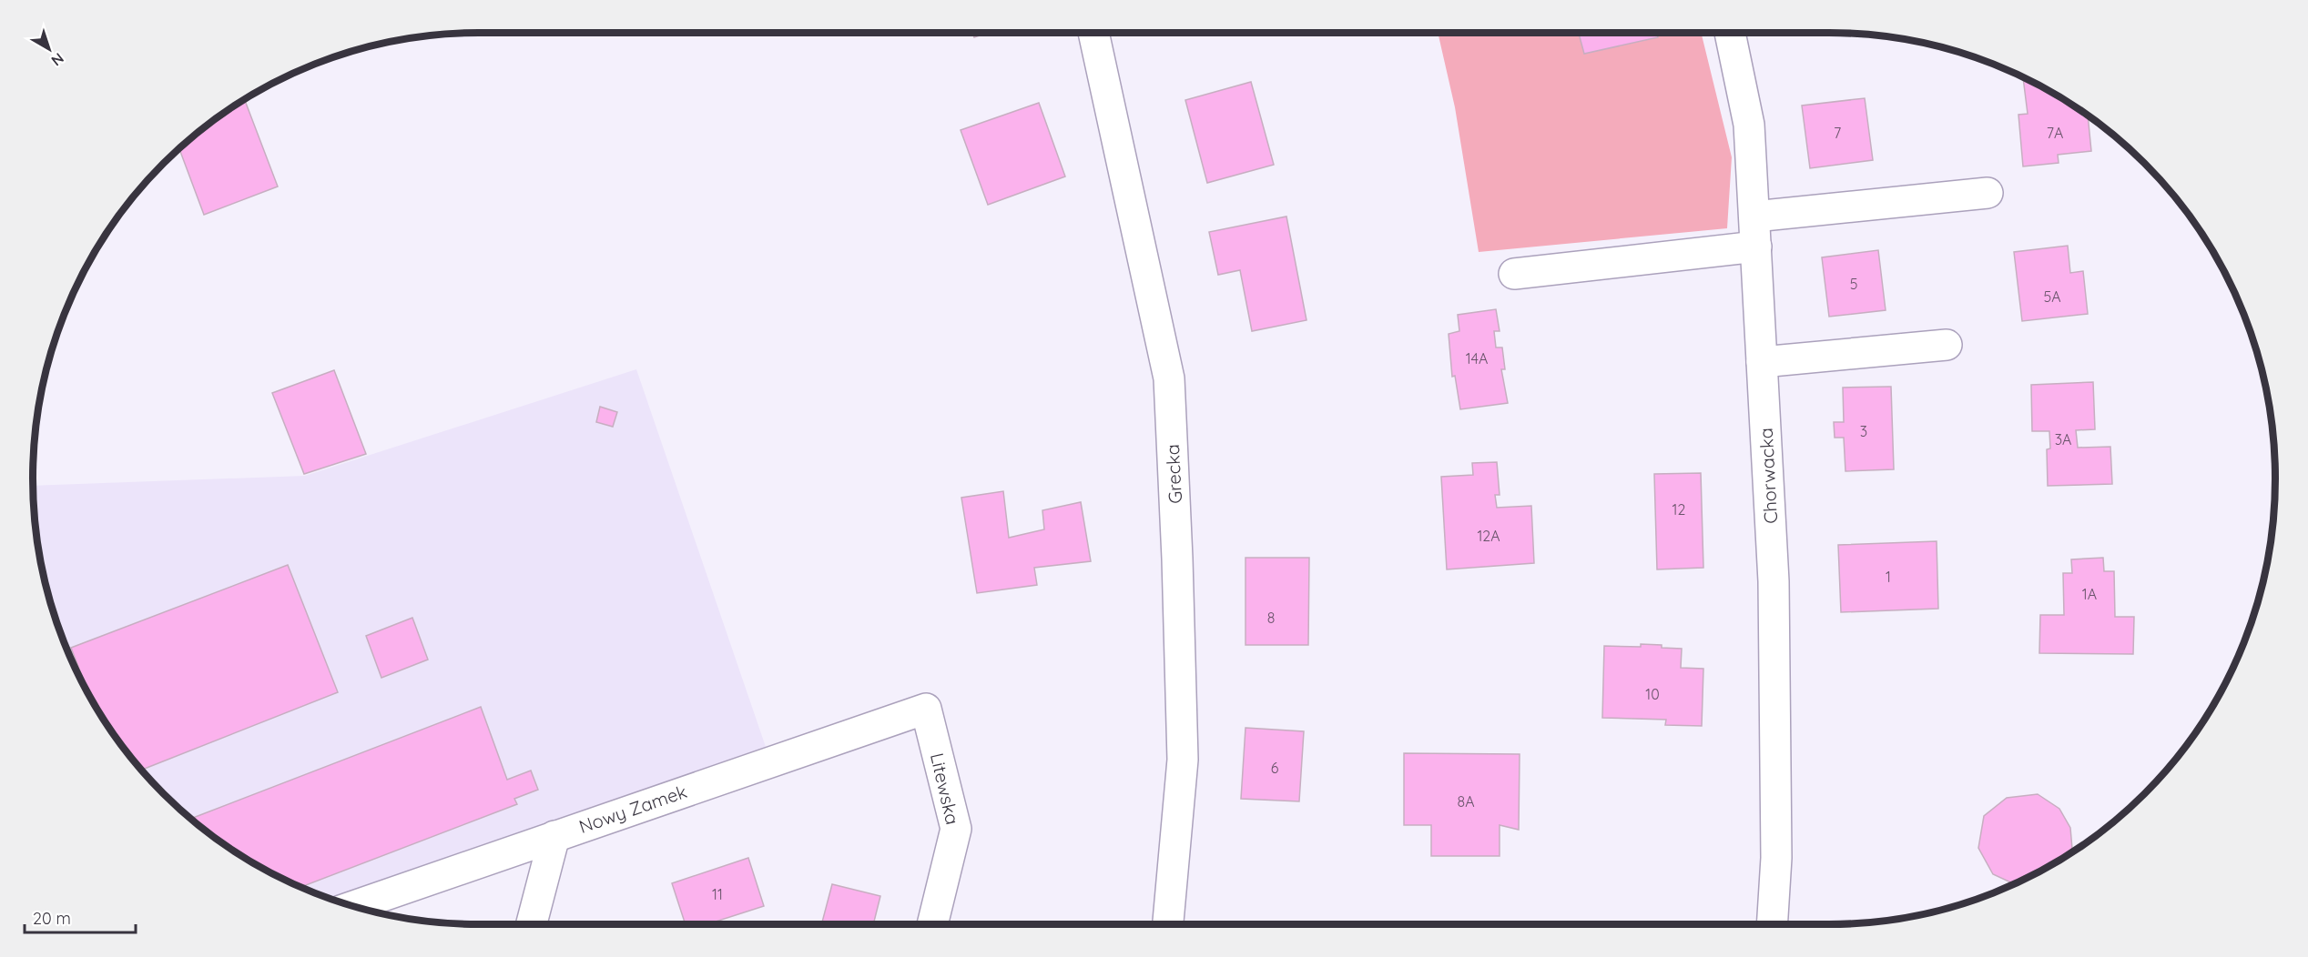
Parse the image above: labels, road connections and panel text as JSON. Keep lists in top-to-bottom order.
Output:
{
  "streets": {
    "street": [
      "Grecka",
      "Chorwacka",
      "Litewska",
      "Nowy Zamek"
    ]
  },
  "crossings": [
    ["Litewska", "Nowy Zamek"]
  ],
  "house_numbers": [
    "7",
    "7A",
    "5",
    "5A",
    "14A",
    "3",
    "3A",
    "12",
    "12A",
    "1",
    "1A",
    "8",
    "10",
    "6",
    "8A",
    "11"
  ],
  "scale_bar": "20 m",
  "north": "bottom right"
}
